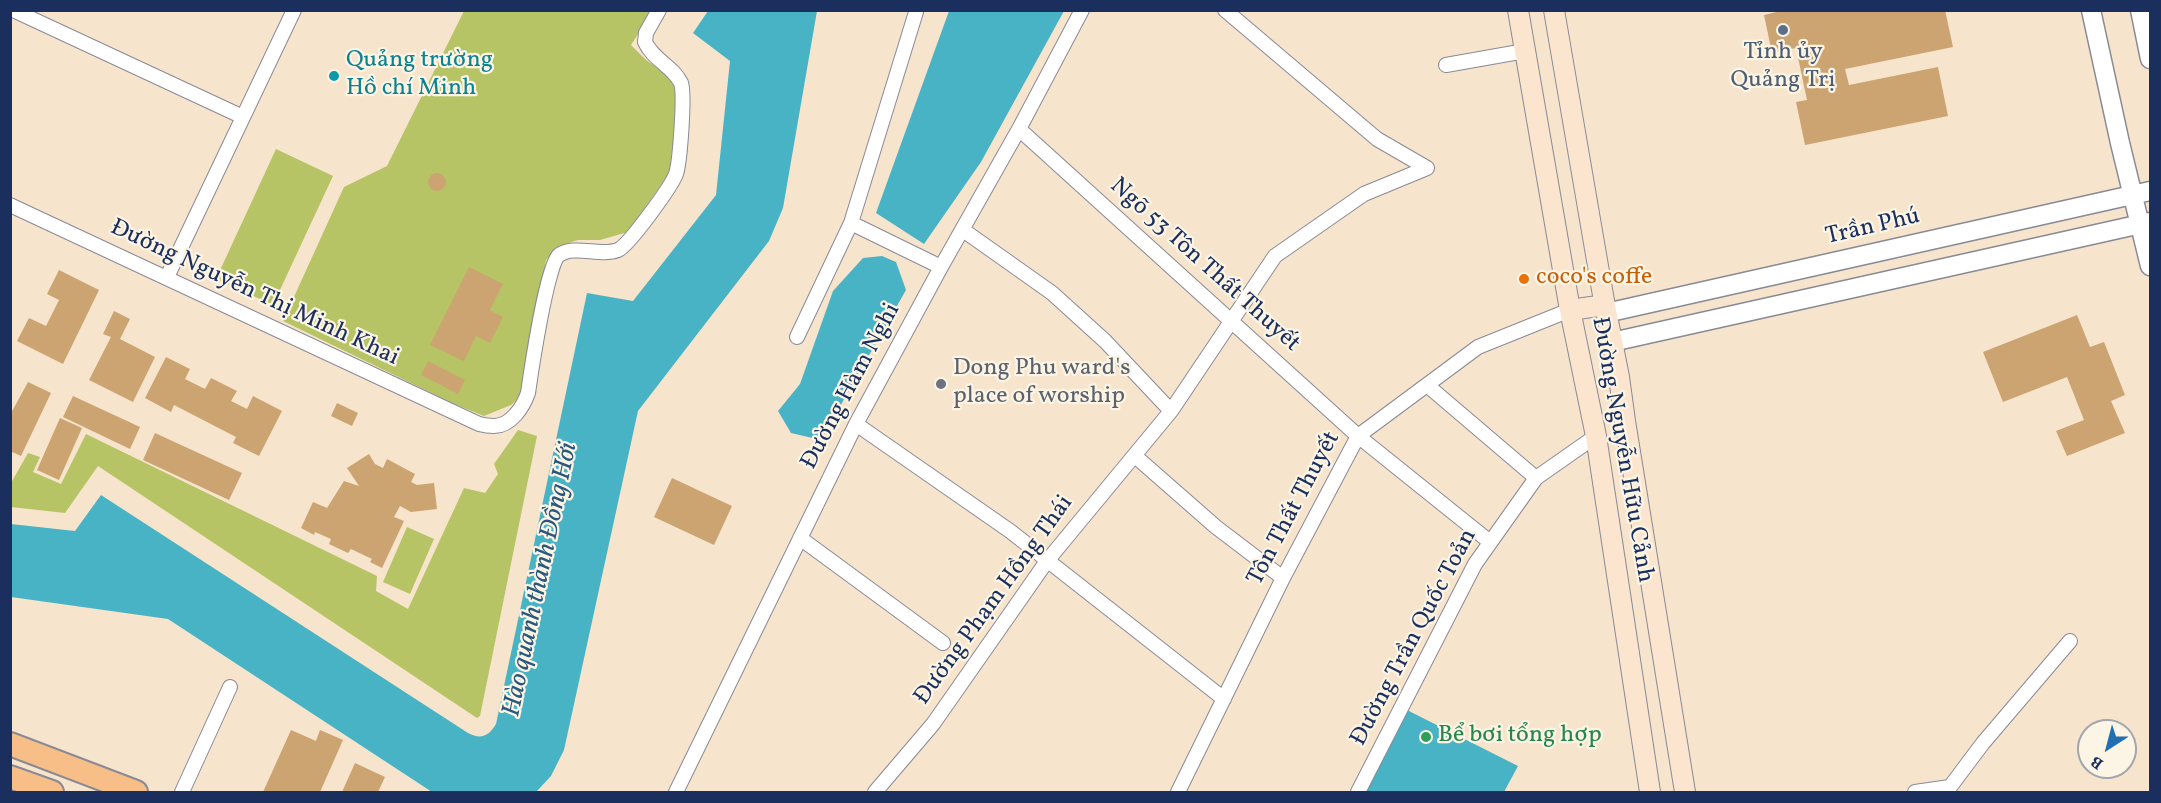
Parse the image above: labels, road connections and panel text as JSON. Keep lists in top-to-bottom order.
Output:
{
  "streets": {
    "main road": ["Đường Nguyễn Hữu Cảnh"],
    "street": [
      "Trần Phú",
      "Ngõ 53 Tôn Thất Thuyết",
      "Đường Nguyễn Thị Minh Khai",
      "Đường Hàm Nghi",
      "Tôn Thất Thuyết",
      "Đường Phạm Hồng Thái",
      "Đường Trần Quốc Toản"
    ]
  },
  "crossings": [
    ["Trần Phú", "Đường Nguyễn Hữu Cảnh"],
    ["Ngõ 53 Tôn Thất Thuyết", "Đường Hàm Nghi"],
    ["Ngõ 53 Tôn Thất Thuyết", "Tôn Thất Thuyết"],
    ["Ngõ 53 Tôn Thất Thuyết", "Đường Phạm Hồng Thái"],
    ["Ngõ 53 Tôn Thất Thuyết", "Đường Trần Quốc Toản"],
    ["Đường Nguyễn Hữu Cảnh", "Tôn Thất Thuyết"],
    ["Đường Nguyễn Hữu Cảnh", "Đường Trần Quốc Toản"]
  ],
  "water": ["Hào quanh thành Đồng Hới"],
  "places": [
    "Tỉnh ủy Quảng Trị",
    "Quảng trường Hồ chí Minh",
    "coco's coffe",
    "Dong Phu ward's place of worship",
    "Bể bơi tổng hợp"
  ],
  "north": "bottom left"
}
